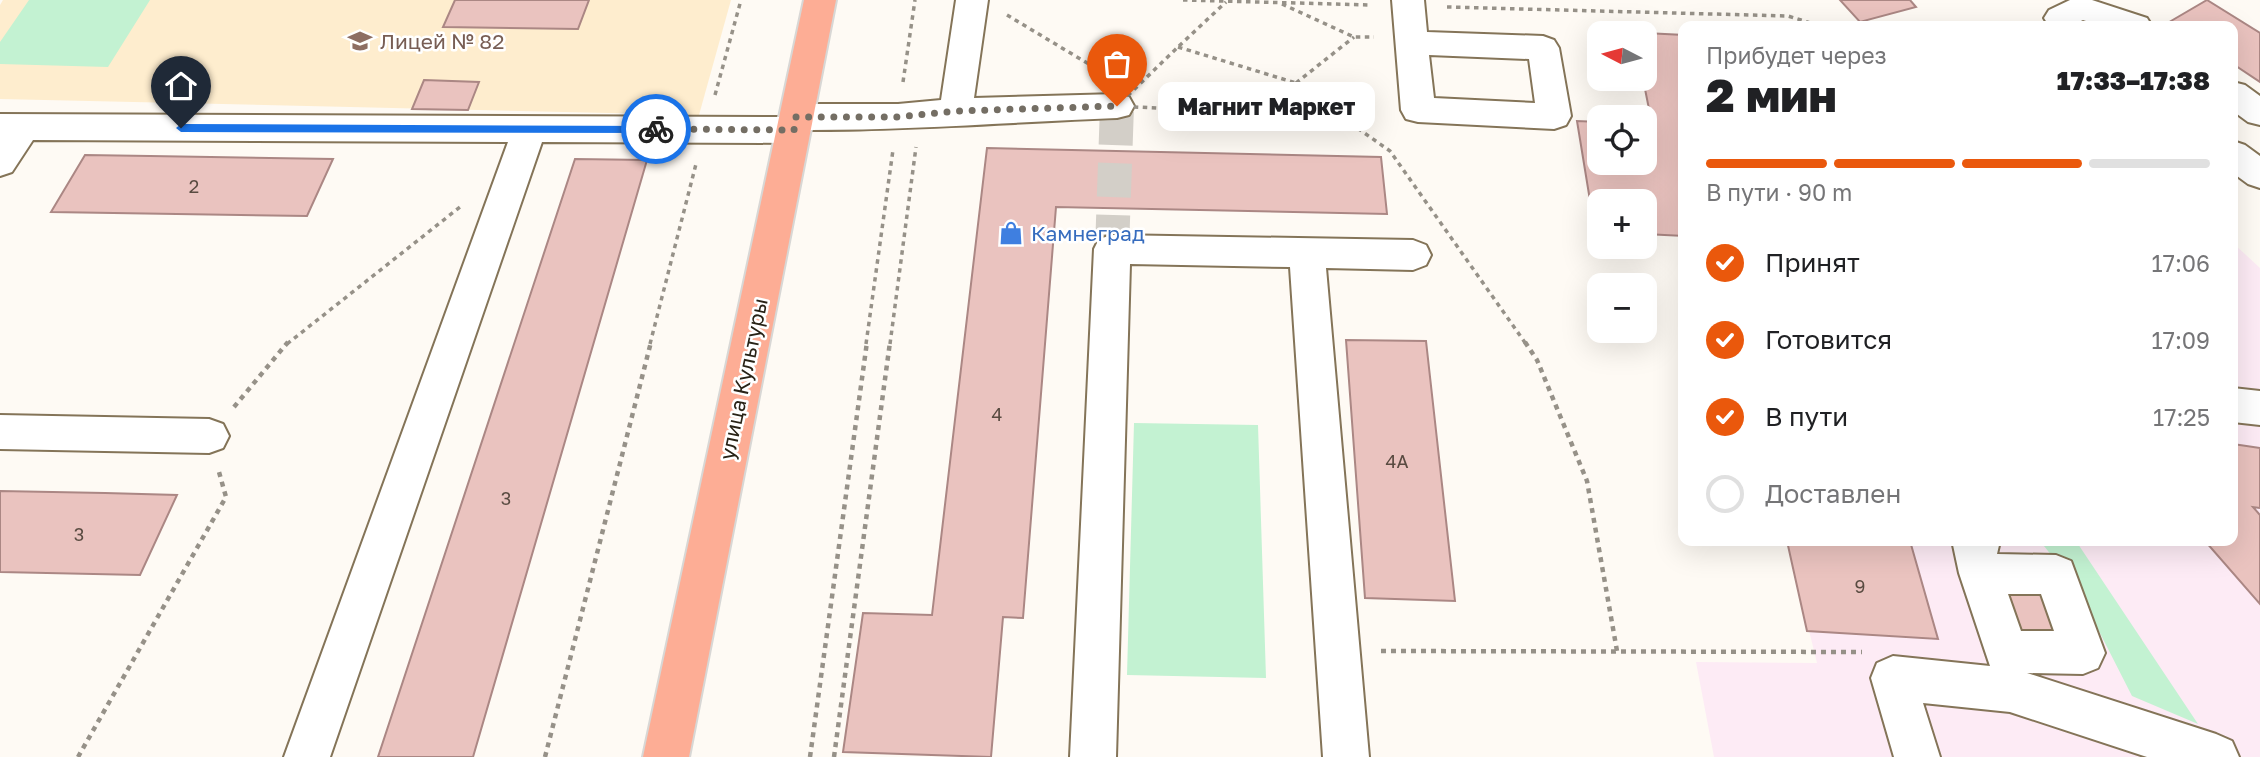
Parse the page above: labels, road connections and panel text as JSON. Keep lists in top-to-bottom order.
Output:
{
  "streets": {
    "main road": ["улица Культуры"]
  },
  "places": {
    "school or university": ["Лицей № 82"],
    "other": ["Магнит Маркет"],
    "shop": ["Камнеград"]
  },
  "house_numbers": [
    "2",
    "4",
    "4А",
    "3",
    "3",
    "9"
  ],
  "north": "left",
  "page": {
    "map_buttons": ["+", "−"],
    "heading": ["2 мин", "Прибудет через", "17:33–17:38"],
    "bubble": "Магнит Маркет",
    "bar": "В пути · 90 m",
    "list": [
      ["Принят", "17:06"],
      ["Готовится", "17:09"],
      ["В пути", "17:25"],
      "Доставлен"
    ]
  }
}
